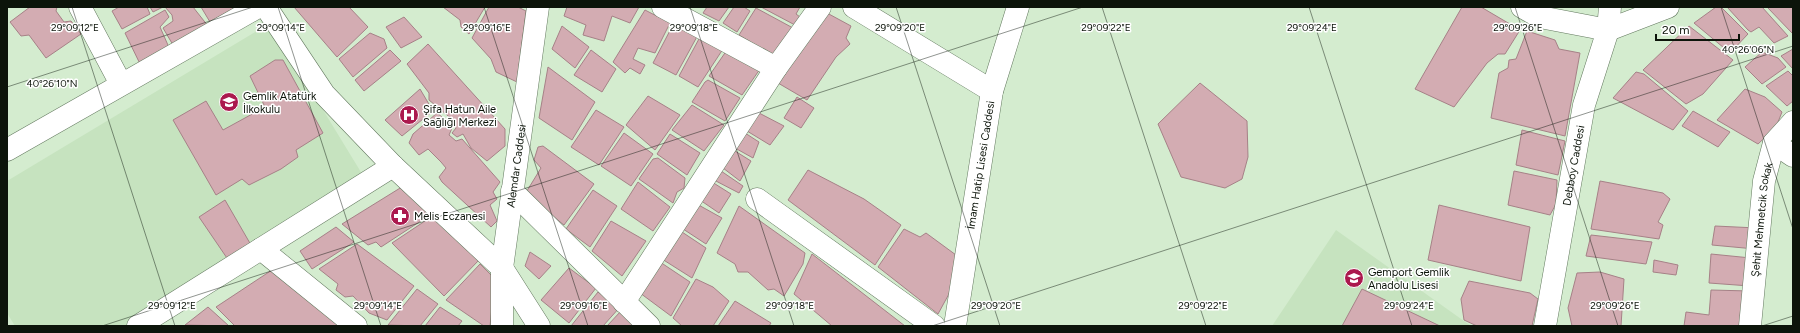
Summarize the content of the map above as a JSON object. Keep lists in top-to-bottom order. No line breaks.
{"streets":{"street":["İmam Hatip Lisesi Caddesi","Debboy Caddesi","Alemdar Caddesi","Şehit Mehmetcik Sokak"]},"places":{"school or university":["Gemlik Atatürk İlkokulu","Gemport Gemlik Anadolu Lisesi"],"hospital":["Şifa Hatun Aile Sağlığı Merkezi"],"pharmacy":["Melis Eczanesi"]},"scale_bar":"20 m","coordinates":["29°09'12\"E","29°09'14\"E","29°09'16\"E","29°09'18\"E","29°09'20\"E","29°09'22\"E","29°09'24\"E","29°09'26\"E","40°26'06\"N","40°26'10\"N"]}
